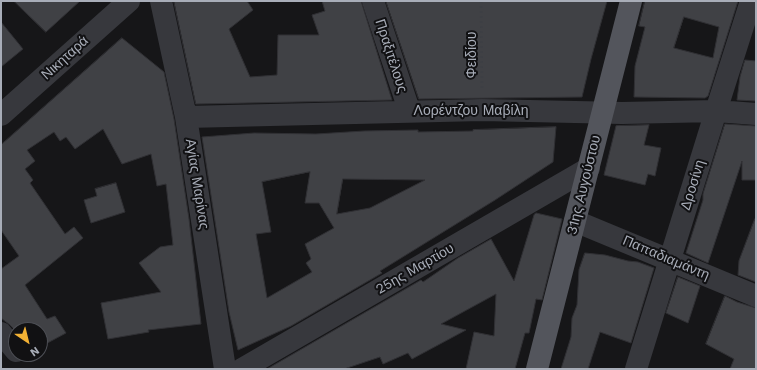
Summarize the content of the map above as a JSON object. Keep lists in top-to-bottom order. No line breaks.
{"streets":{"main road":["31ης Αυγούστου"],"street":["Πραξιτέλους","Νικηταρά","Λορέντζου Μαβίλη","Αγίας Μαρίνας","Δροσίνη","Παπαδιαμάντη","25ης Μαρτίου"],"path":["Φειδίου"]},"crossings":[["Φειδίου","Λορέντζου Μαβίλη"],["Πραξιτέλους","Λορέντζου Μαβίλη"],["Λορέντζου Μαβίλη","Αγίας Μαρίνας"],["Λορέντζου Μαβίλη","31ης Αυγούστου"],["Λορέντζου Μαβίλη","Δροσίνη"],["31ης Αυγούστου","Παπαδιαμάντη"],["31ης Αυγούστου","25ης Μαρτίου"],["Δροσίνη","Παπαδιαμάντη"]],"north":"bottom right"}
